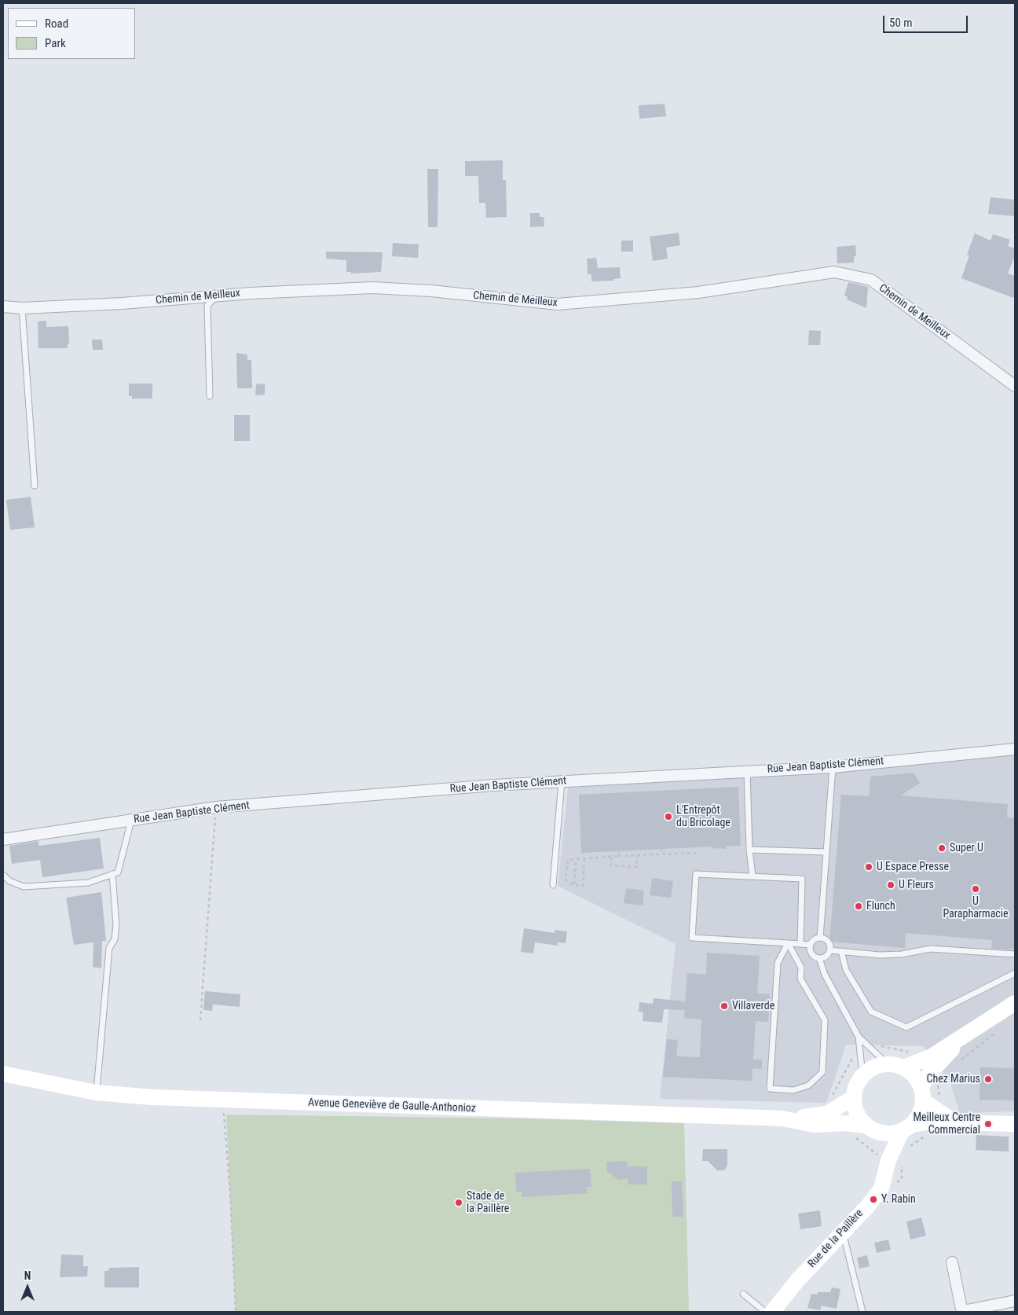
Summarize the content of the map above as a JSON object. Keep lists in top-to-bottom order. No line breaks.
{"streets":{"main road":["Avenue Geneviève de Gaulle-Anthonioz","Rue de la Paillère"],"street":["Chemin de Meilleux","Rue Jean Baptiste Clément"]},"crossings":[["Avenue Geneviève de Gaulle-Anthonioz","Rue de la Paillère"]],"places":["L'Entrepôt du Bricolage","Super U","U Espace Presse","U Fleurs","U Parapharmacie","Flunch","Villaverde","Chez Marius","Meilleux Centre Commercial","Y. Rabin","Stade de la Paillère"],"legend":["Road","Park"],"scale_bar":"50 m","north":"top"}
